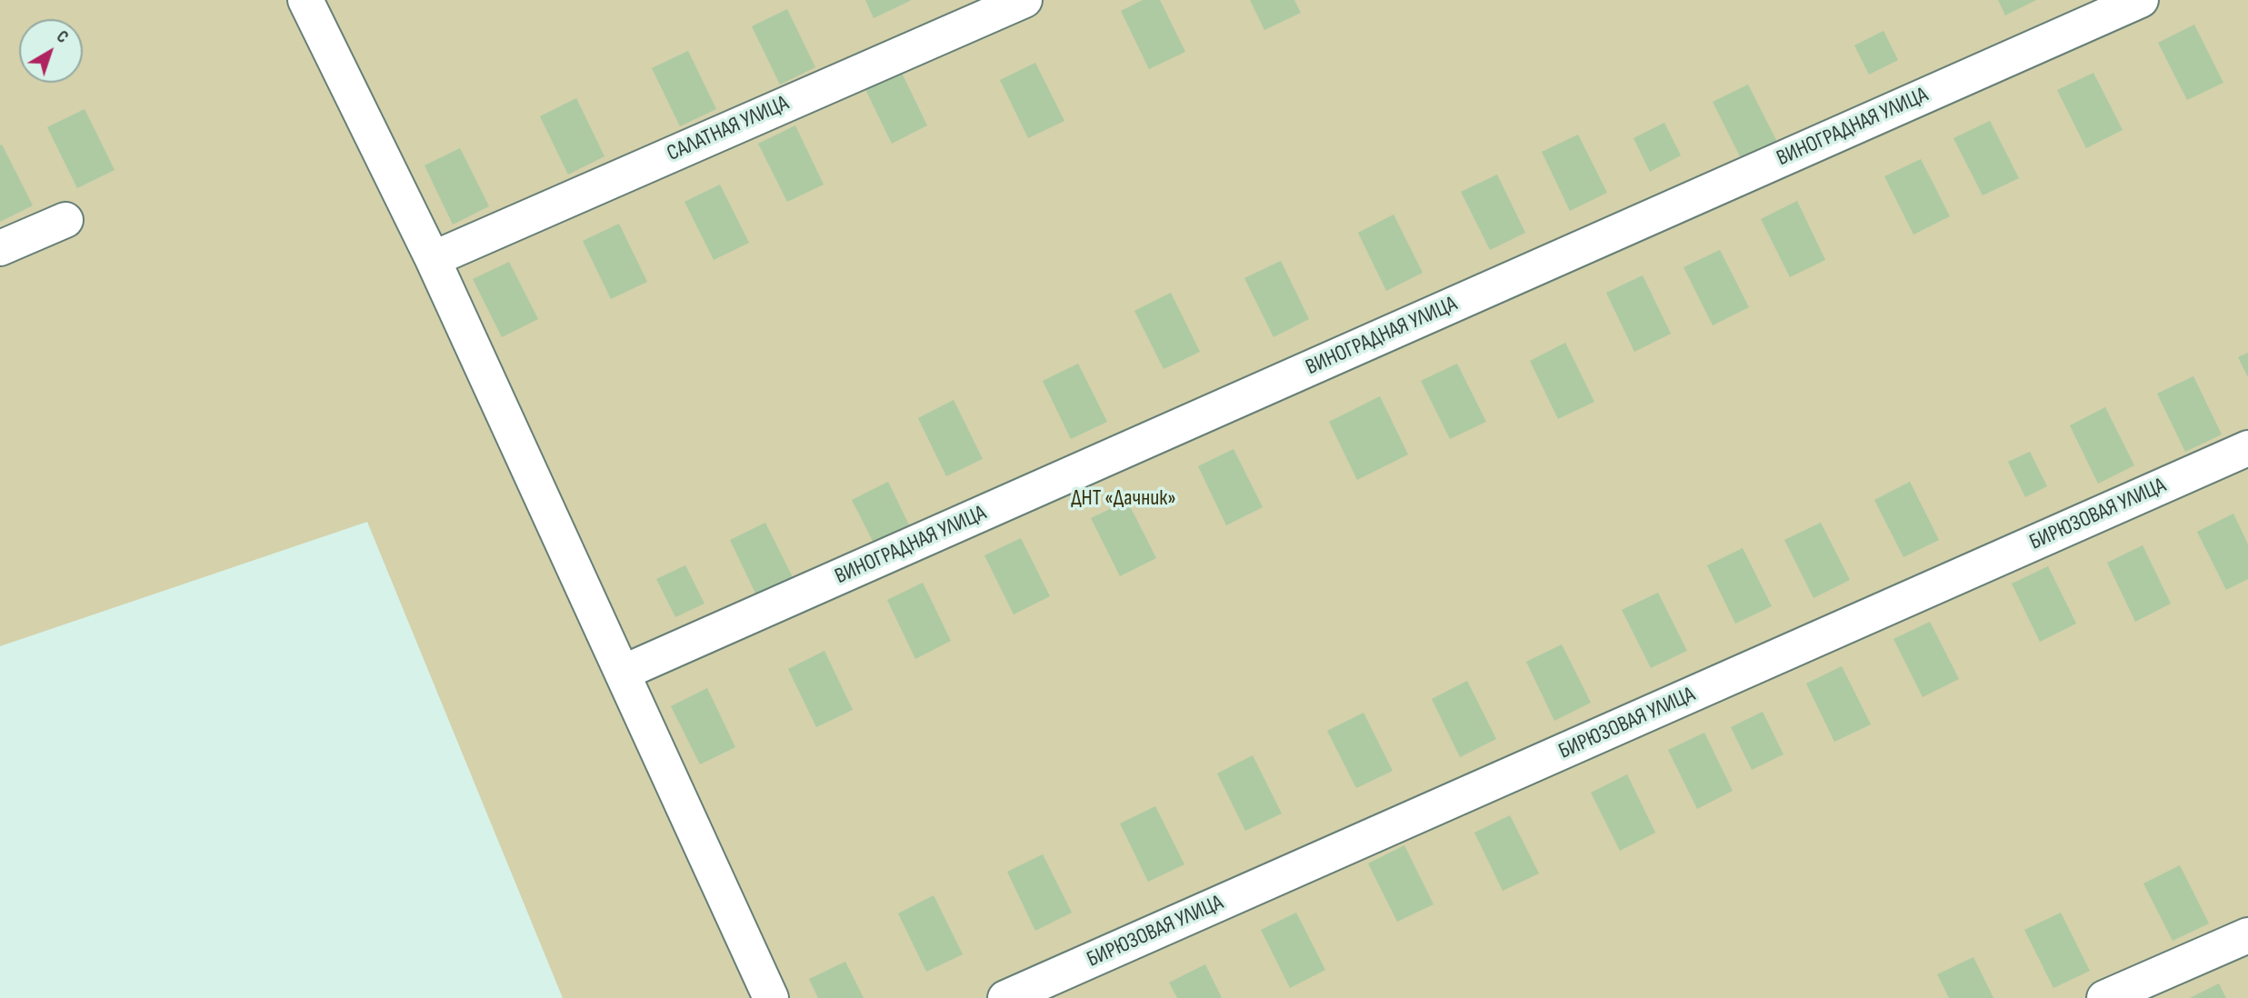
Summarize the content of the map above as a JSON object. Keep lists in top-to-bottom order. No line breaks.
{"streets":{"street":["ВИНОГРАДНАЯ УЛИЦА","САЛАТНАЯ УЛИЦА","БИРЮЗОВАЯ УЛИЦА"]},"parks":["ДНТ «Дачник»"],"north":"top right"}
